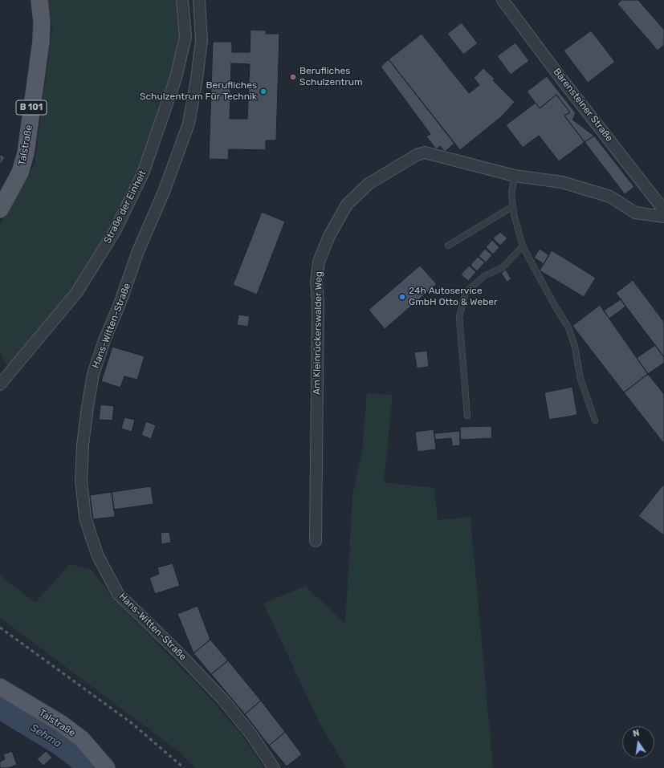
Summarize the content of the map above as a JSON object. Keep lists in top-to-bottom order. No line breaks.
{"streets":{"main road":["B 101","Talstraße"],"street":["Bärensteiner Straße","Straße der Einheit","Hans-Witten-Straße","Am Kleinrückerswalder Weg"]},"water":["Sehma"],"places":["Berufliches Schulzentrum","Berufliches Schulzentrum Für Technik","24h Autoservice GmbH Otto & Weber"],"north":"top"}
